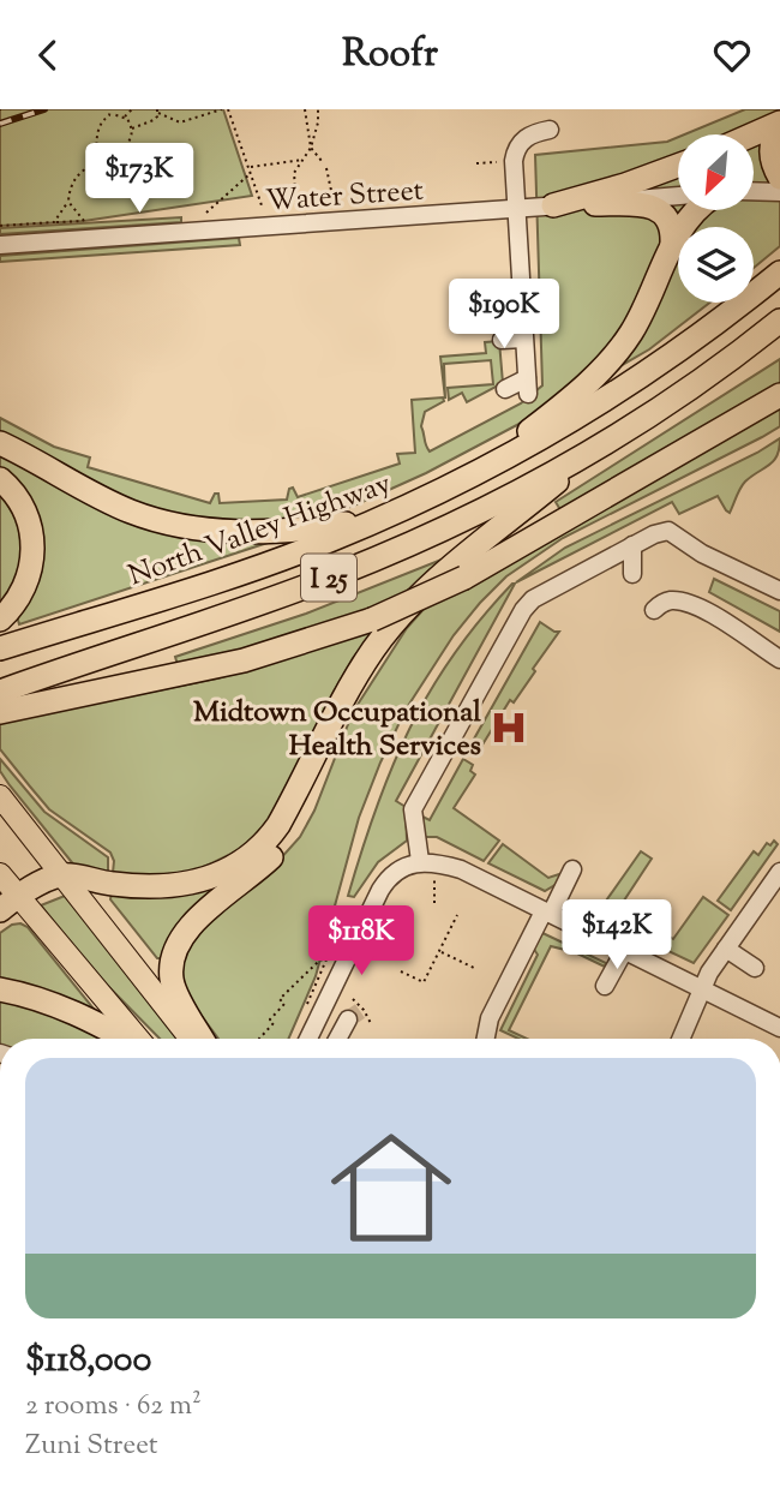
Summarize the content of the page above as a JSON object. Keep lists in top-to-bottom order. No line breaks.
{"streets":{"highway":["North Valley Highway","I 25"],"street":["Water Street"]},"places":{"hospital":["Midtown Occupational Health Services"]},"north":"bottom left","page":{"header":"Roofr","price":["$173K","$190K","$142K","$118K"],"list":[{"name":"$118,000","note":"2 rooms · 62 m² · Zuni Street"}]}}
